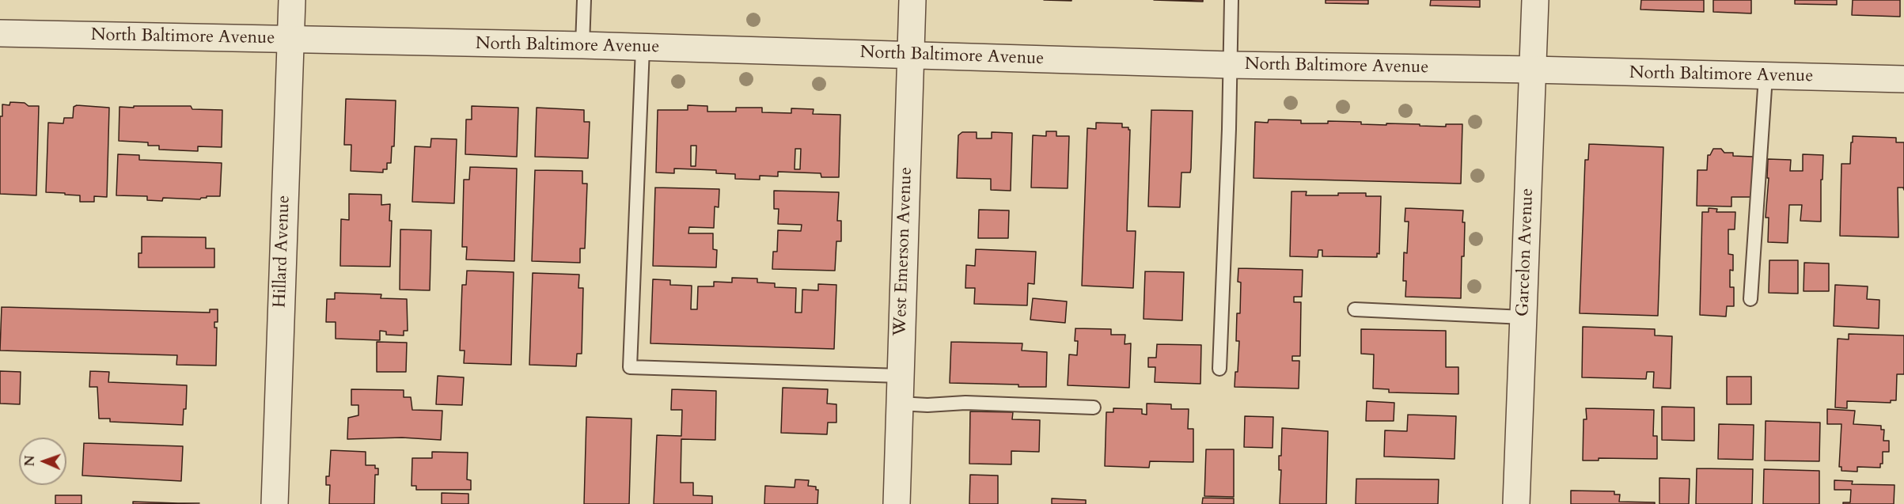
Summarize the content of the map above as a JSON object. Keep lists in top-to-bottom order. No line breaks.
{"streets":{"street":["North Baltimore Avenue","Hillard Avenue","West Emerson Avenue","Garcelon Avenue"]},"crossings":[["North Baltimore Avenue","Hillard Avenue"],["North Baltimore Avenue","West Emerson Avenue"],["North Baltimore Avenue","Garcelon Avenue"]],"north":"left"}
